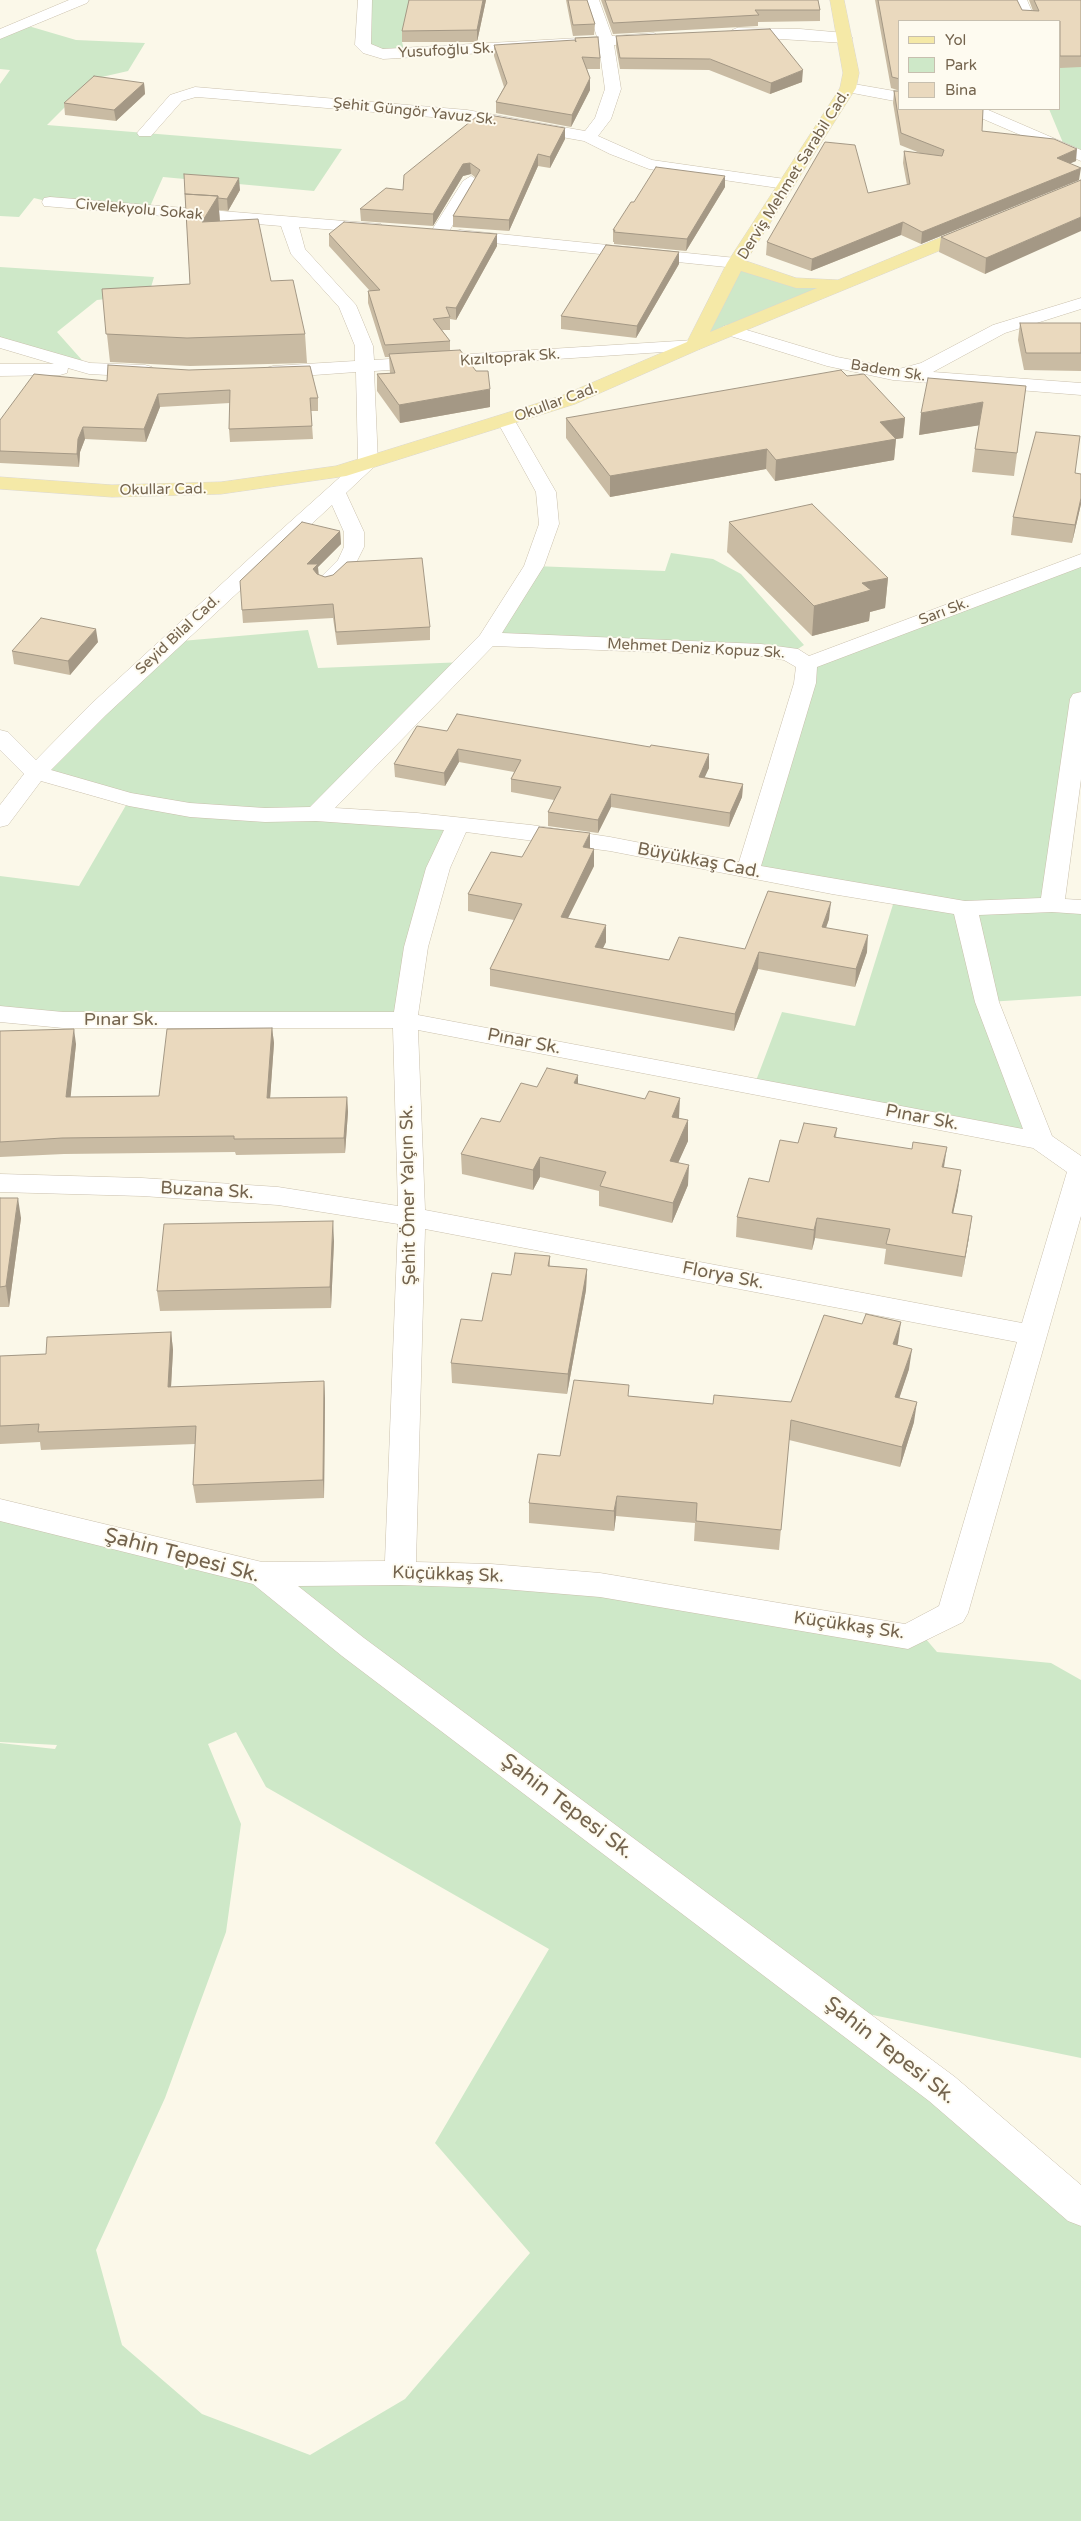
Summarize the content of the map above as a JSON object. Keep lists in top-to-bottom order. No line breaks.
{"streets":{"main road":["Derviş Mehmet Sarabil Cad.","Okullar Cad."],"street":["Yusufoğlu Sk.","Şehit Güngör Yavuz Sk.","Civelekyolu Sokak","Kızıltoprak Sk.","Badem Sk.","Sarı Sk.","Seyid Bilal Cad.","Mehmet Deniz Kopuz Sk.","Büyükkaş Cad.","Pınar Sk.","Buzana Sk.","Şehit Ömer Yalçın Sk.","Florya Sk.","Şahin Tepesi Sk.","Küçükkaş Sk."]},"crossings":[["Şehit Güngör Yavuz Sk.","Derviş Mehmet Sarabil Cad."],["Derviş Mehmet Sarabil Cad.","Okullar Cad."],["Kızıltoprak Sk.","Okullar Cad."],["Badem Sk.","Okullar Cad."],["Okullar Cad.","Seyid Bilal Cad."],["Sarı Sk.","Mehmet Deniz Kopuz Sk."],["Seyid Bilal Cad.","Büyükkaş Cad."],["Mehmet Deniz Kopuz Sk.","Büyükkaş Cad."],["Büyükkaş Cad.","Şehit Ömer Yalçın Sk."],["Pınar Sk.","Şehit Ömer Yalçın Sk."],["Pınar Sk.","Küçükkaş Sk."],["Buzana Sk.","Şehit Ömer Yalçın Sk."],["Buzana Sk.","Florya Sk."],["Şehit Ömer Yalçın Sk.","Florya Sk."],["Şehit Ömer Yalçın Sk.","Küçükkaş Sk."],["Florya Sk.","Küçükkaş Sk."],["Şahin Tepesi Sk.","Küçükkaş Sk."]],"legend":["Yol","Park","Bina"]}
